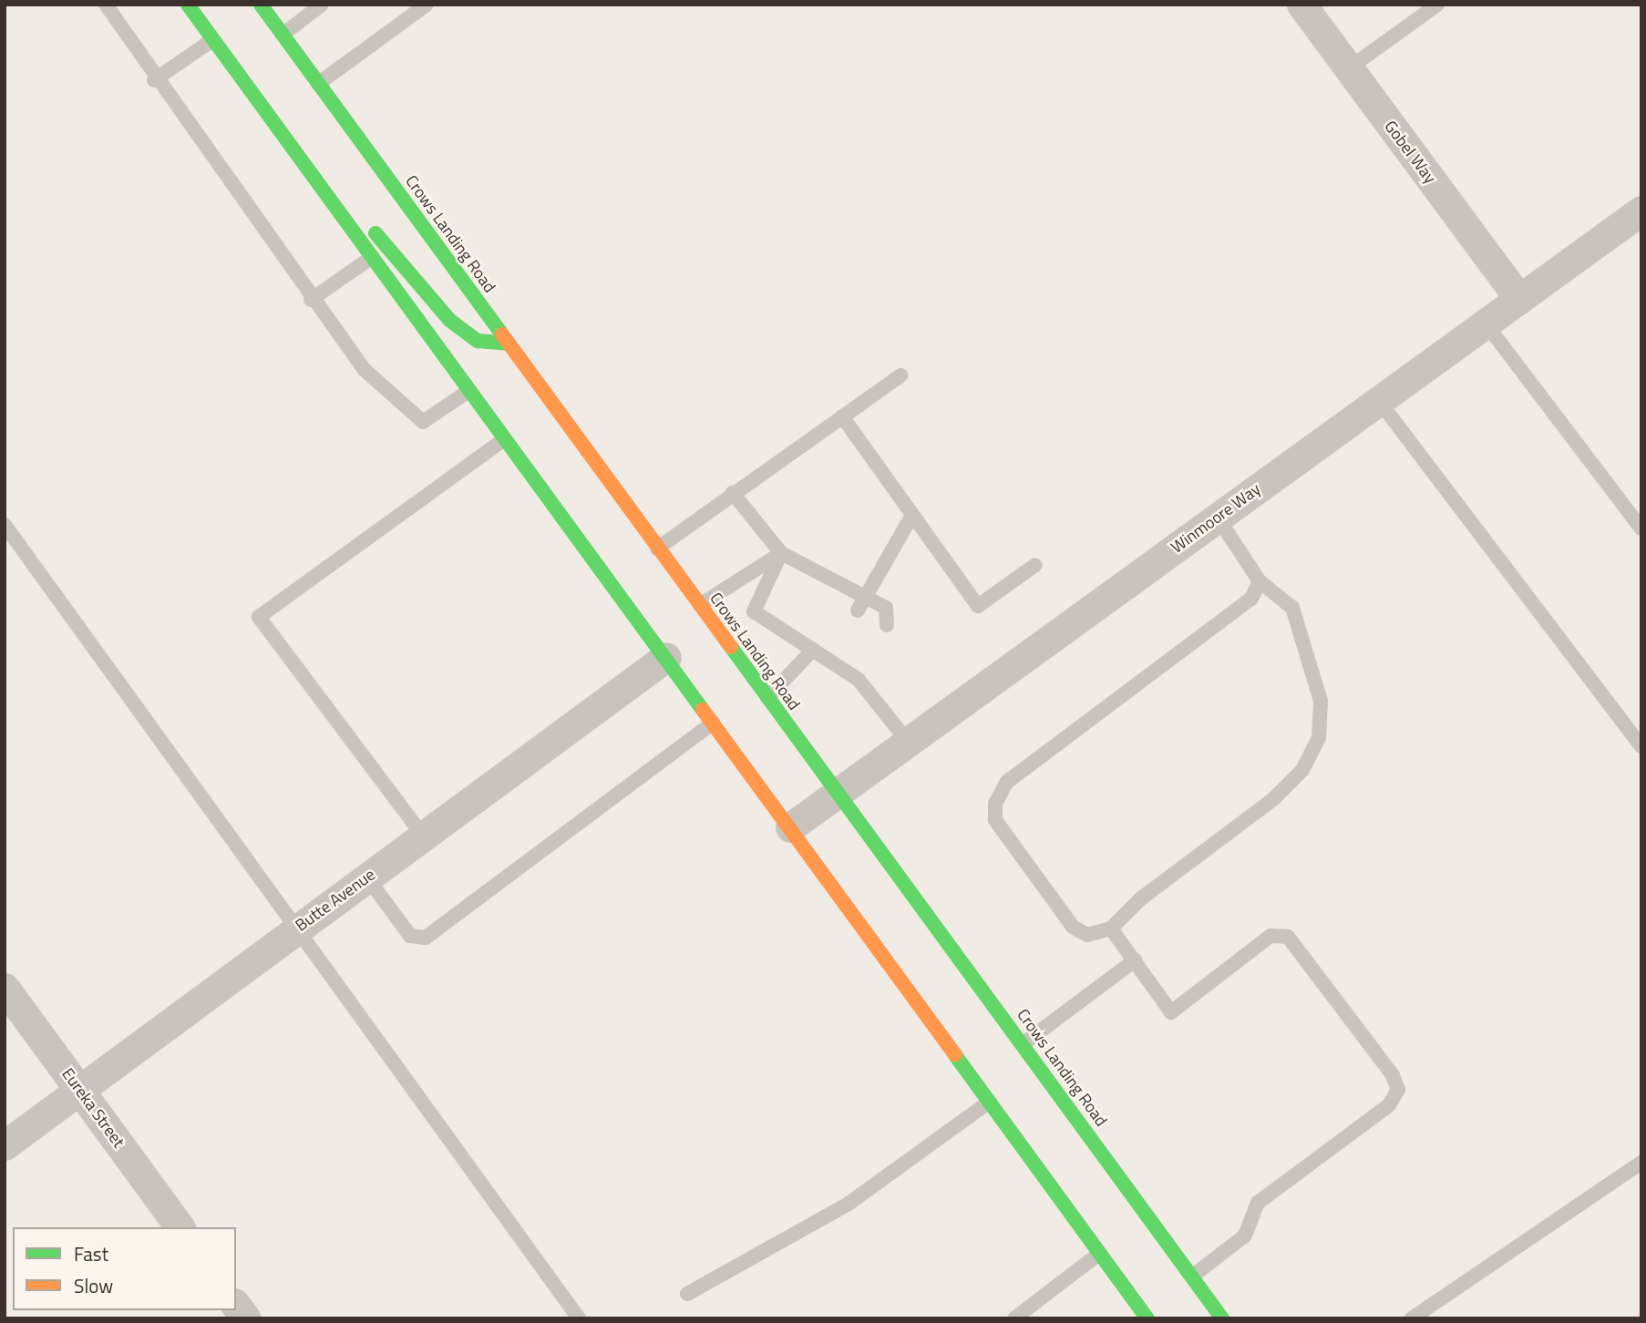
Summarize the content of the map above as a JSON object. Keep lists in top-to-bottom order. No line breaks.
{"streets":{"main road":["Crows Landing Road"],"street":["Gobel Way","Winmoore Way","Butte Avenue","Eureka Street"]},"crossings":[["Gobel Way","Winmoore Way"],["Crows Landing Road","Winmoore Way"],["Butte Avenue","Eureka Street"]],"legend":["Fast","Slow"]}
